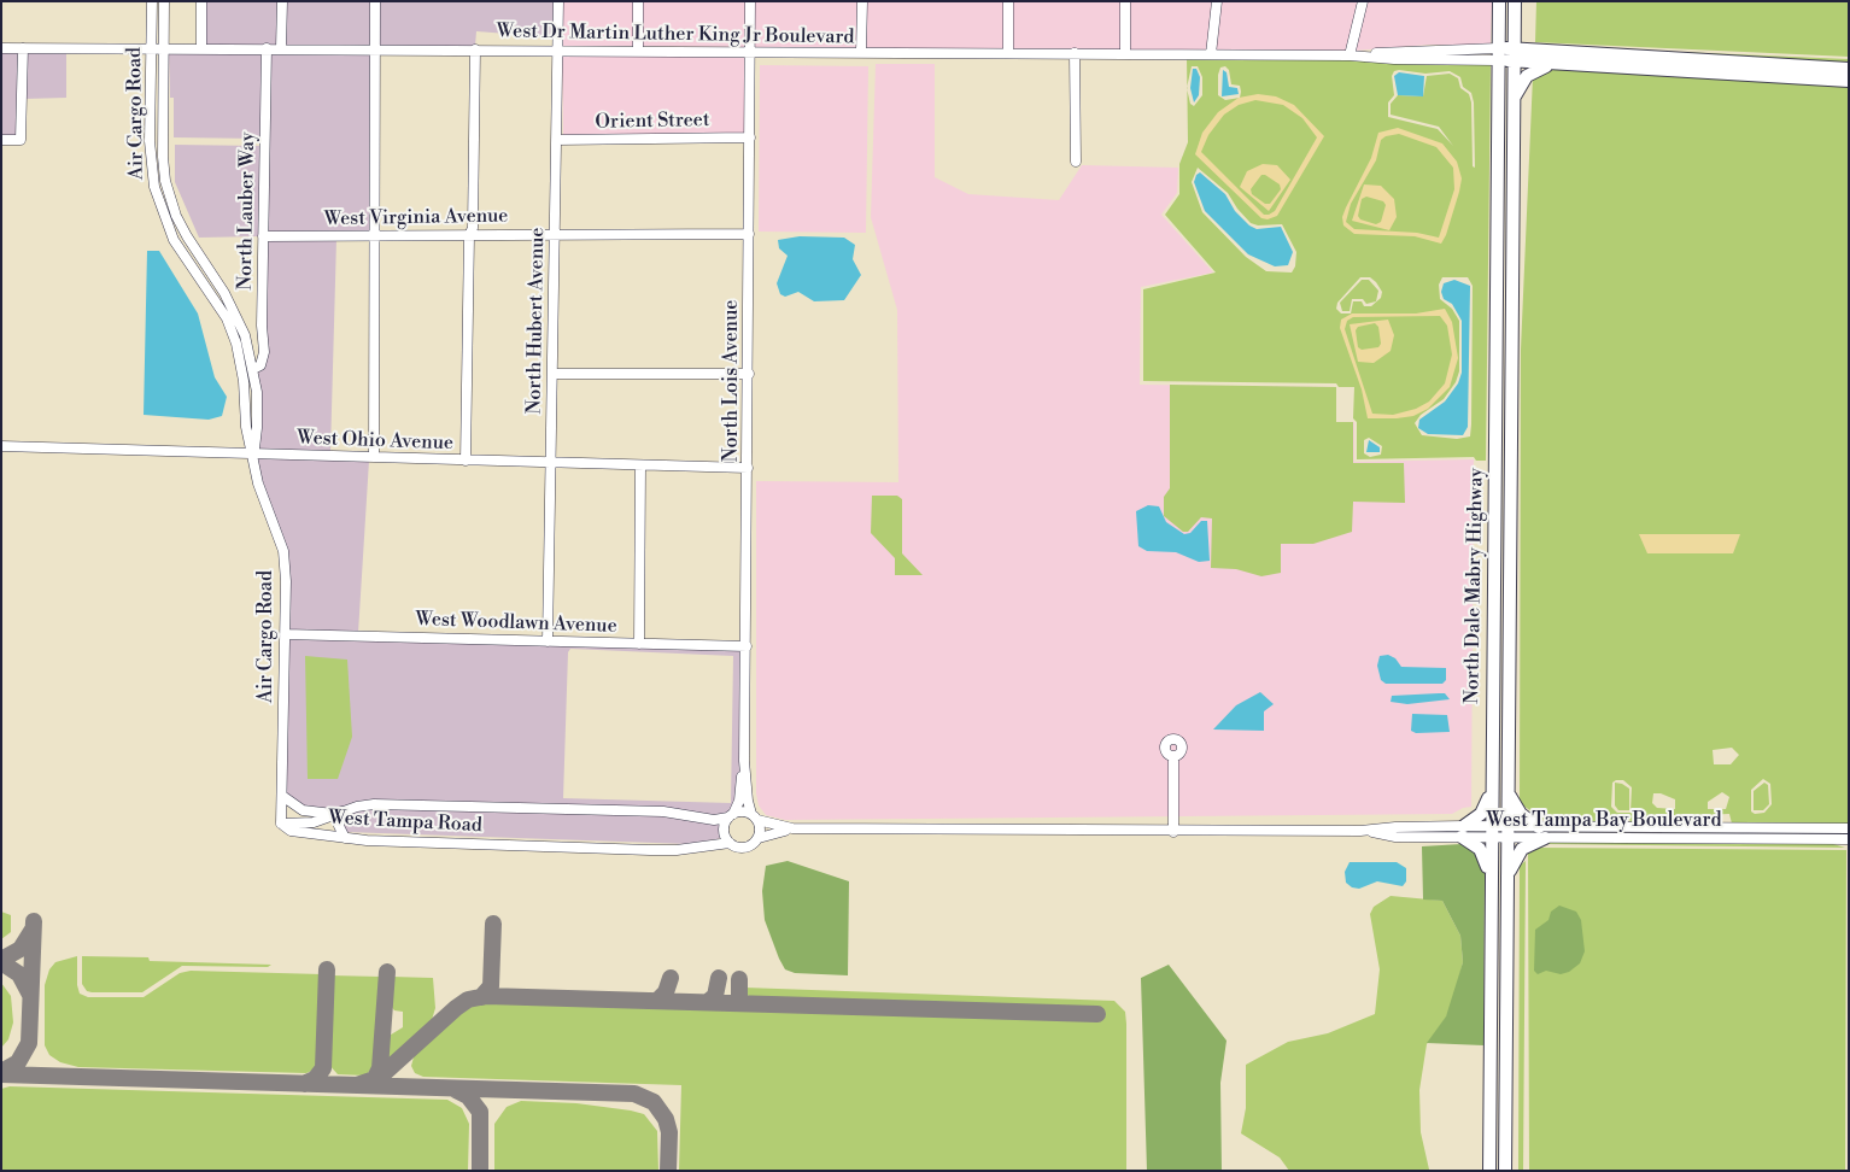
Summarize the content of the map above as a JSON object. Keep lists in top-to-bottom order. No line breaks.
{"streets":{"main road":["North Dale Mabry Highway"],"street":["West Dr Martin Luther King Jr Boulevard","Air Cargo Road","Orient Street","North Lauber Way","West Virginia Avenue","North Hubert Avenue","North Lois Avenue","West Ohio Avenue","West Woodlawn Avenue","West Tampa Bay Boulevard","West Tampa Road"]},"crossings":[["West Dr Martin Luther King Jr Boulevard","Air Cargo Road"],["West Dr Martin Luther King Jr Boulevard","North Lauber Way"],["West Dr Martin Luther King Jr Boulevard","North Hubert Avenue"],["West Dr Martin Luther King Jr Boulevard","North Lois Avenue"],["West Dr Martin Luther King Jr Boulevard","North Dale Mabry Highway"],["Air Cargo Road","North Lauber Way"],["Air Cargo Road","West Ohio Avenue"],["Air Cargo Road","West Woodlawn Avenue"],["Air Cargo Road","West Tampa Road"],["Orient Street","North Hubert Avenue"],["Orient Street","North Lois Avenue"],["North Lauber Way","West Virginia Avenue"],["West Virginia Avenue","North Hubert Avenue"],["West Virginia Avenue","North Lois Avenue"],["North Hubert Avenue","West Ohio Avenue"],["North Hubert Avenue","West Woodlawn Avenue"],["North Lois Avenue","West Ohio Avenue"],["North Lois Avenue","West Woodlawn Avenue"],["North Lois Avenue","West Tampa Bay Boulevard"],["North Lois Avenue","West Tampa Road"],["North Dale Mabry Highway","West Tampa Bay Boulevard"],["West Tampa Bay Boulevard","West Tampa Road"]]}
